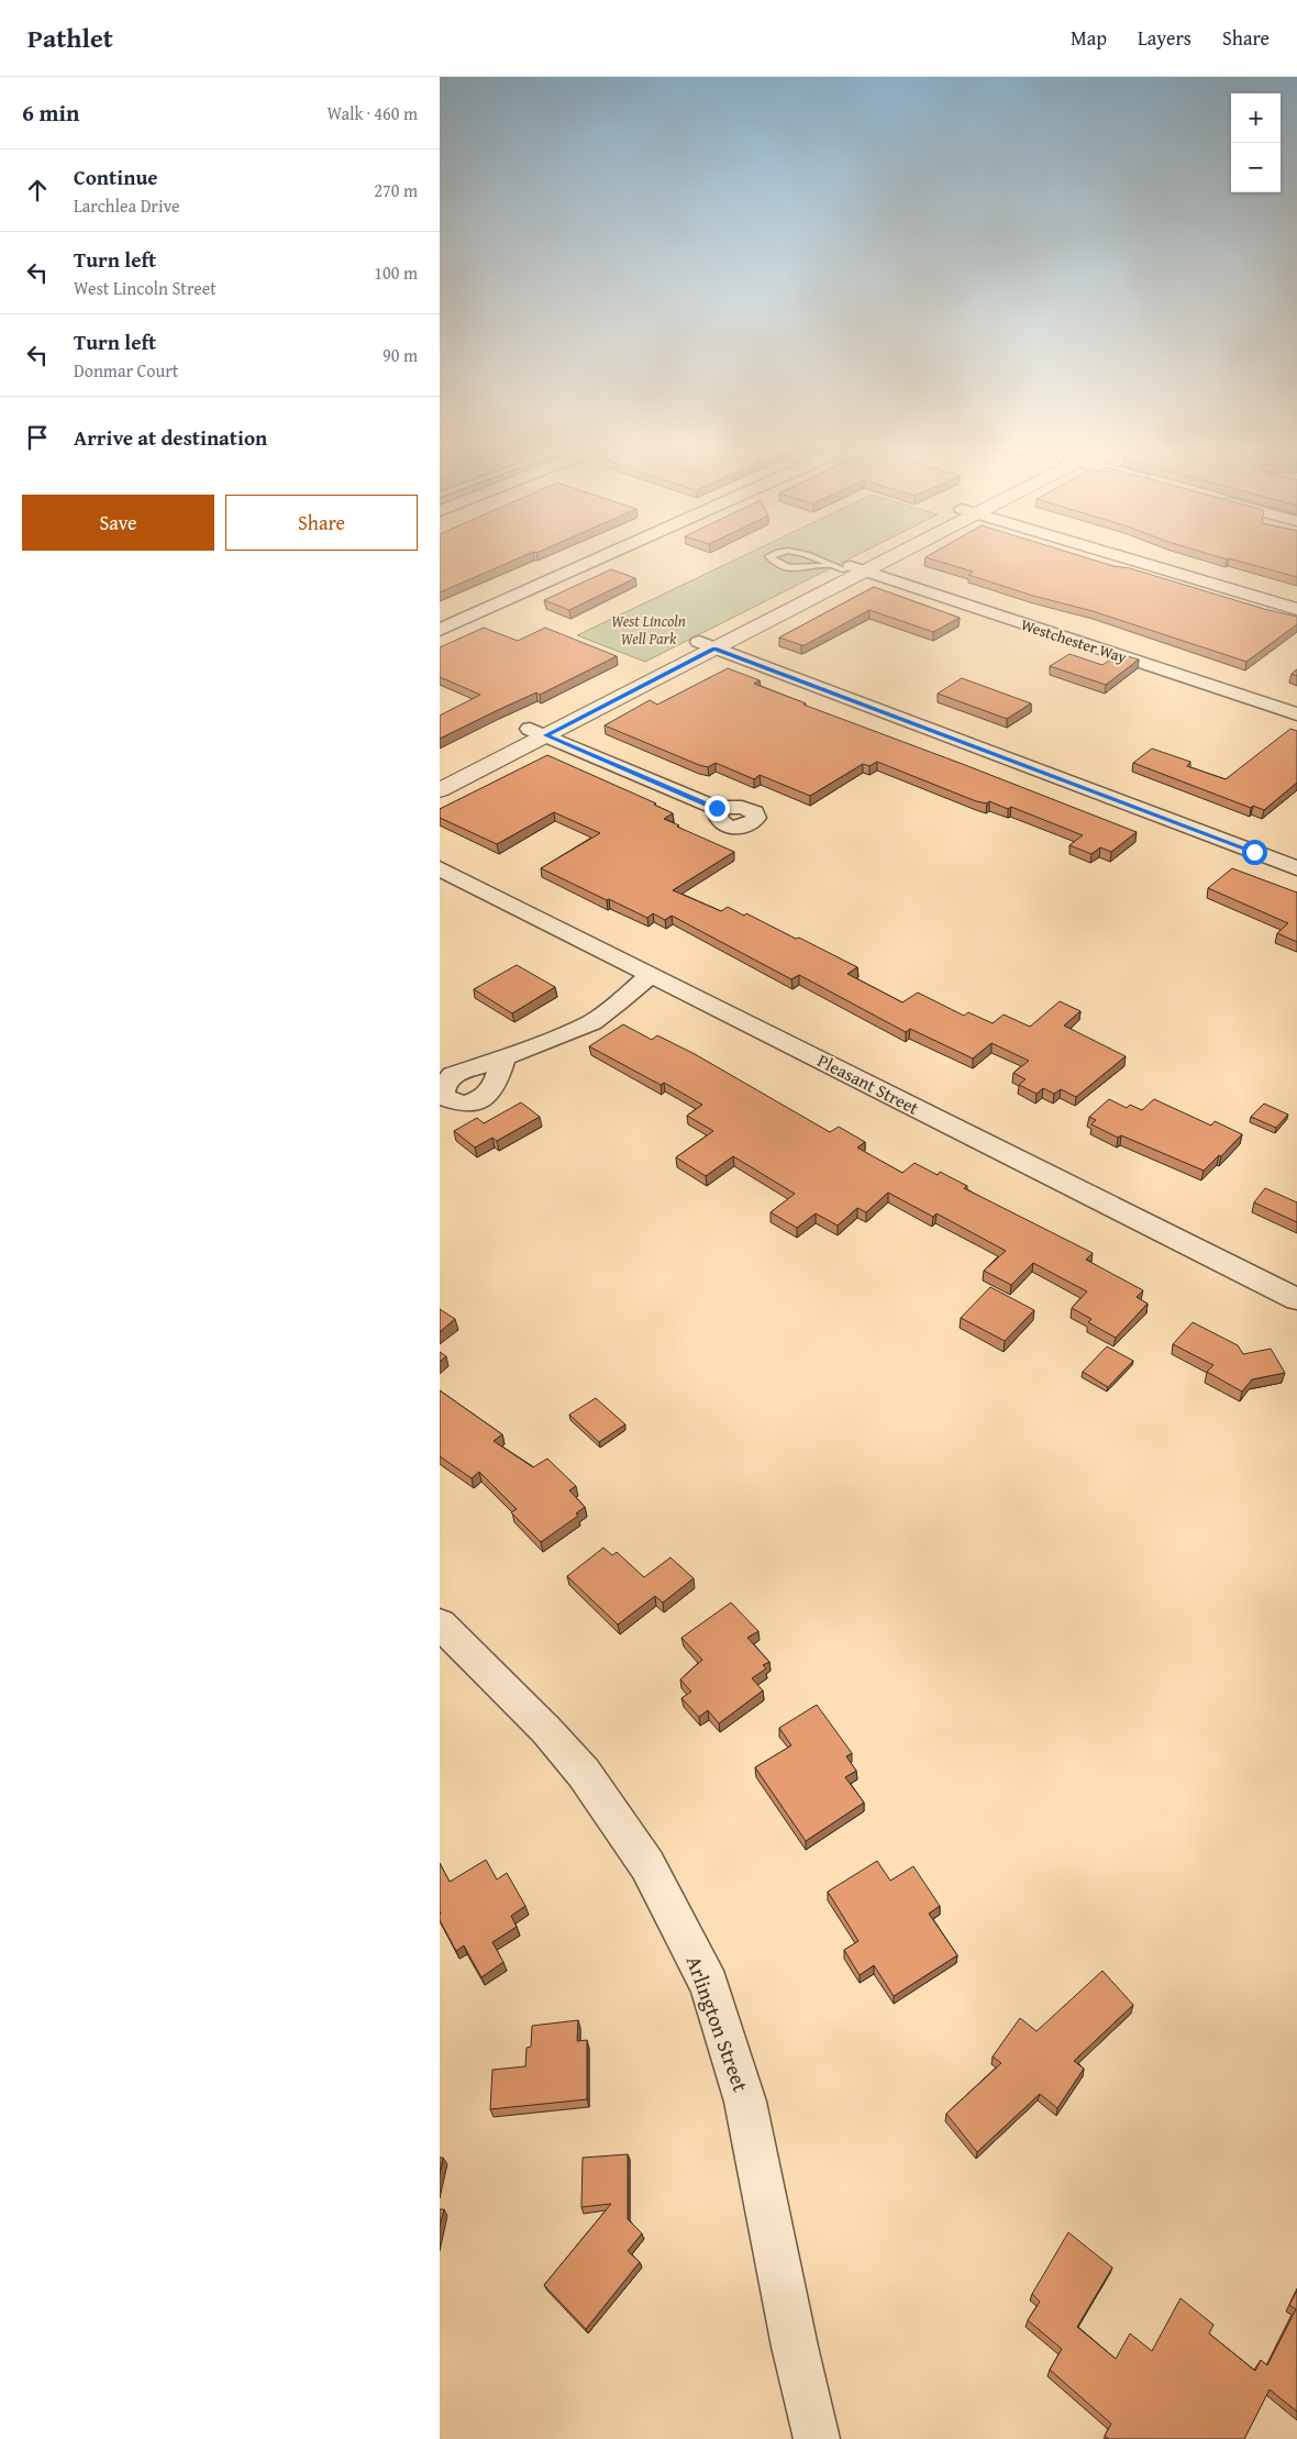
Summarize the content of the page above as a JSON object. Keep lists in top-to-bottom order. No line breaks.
{"streets":{"street":["Westchester Way","Pleasant Street","Arlington Street"]},"parks":["West Lincoln Well Park"],"page":{"header":"Pathlet","nav":["Map","Layers","Share"],"heading":["6 min","Walk · 460 m"],"map_buttons":["+","−"],"list":[["Continue","Larchlea Drive","270 m"],["Turn left","West Lincoln Street","100 m"],["Turn left","Donmar Court","90 m"],"Arrive at destination"],"buttons":["Save","Share"]}}
